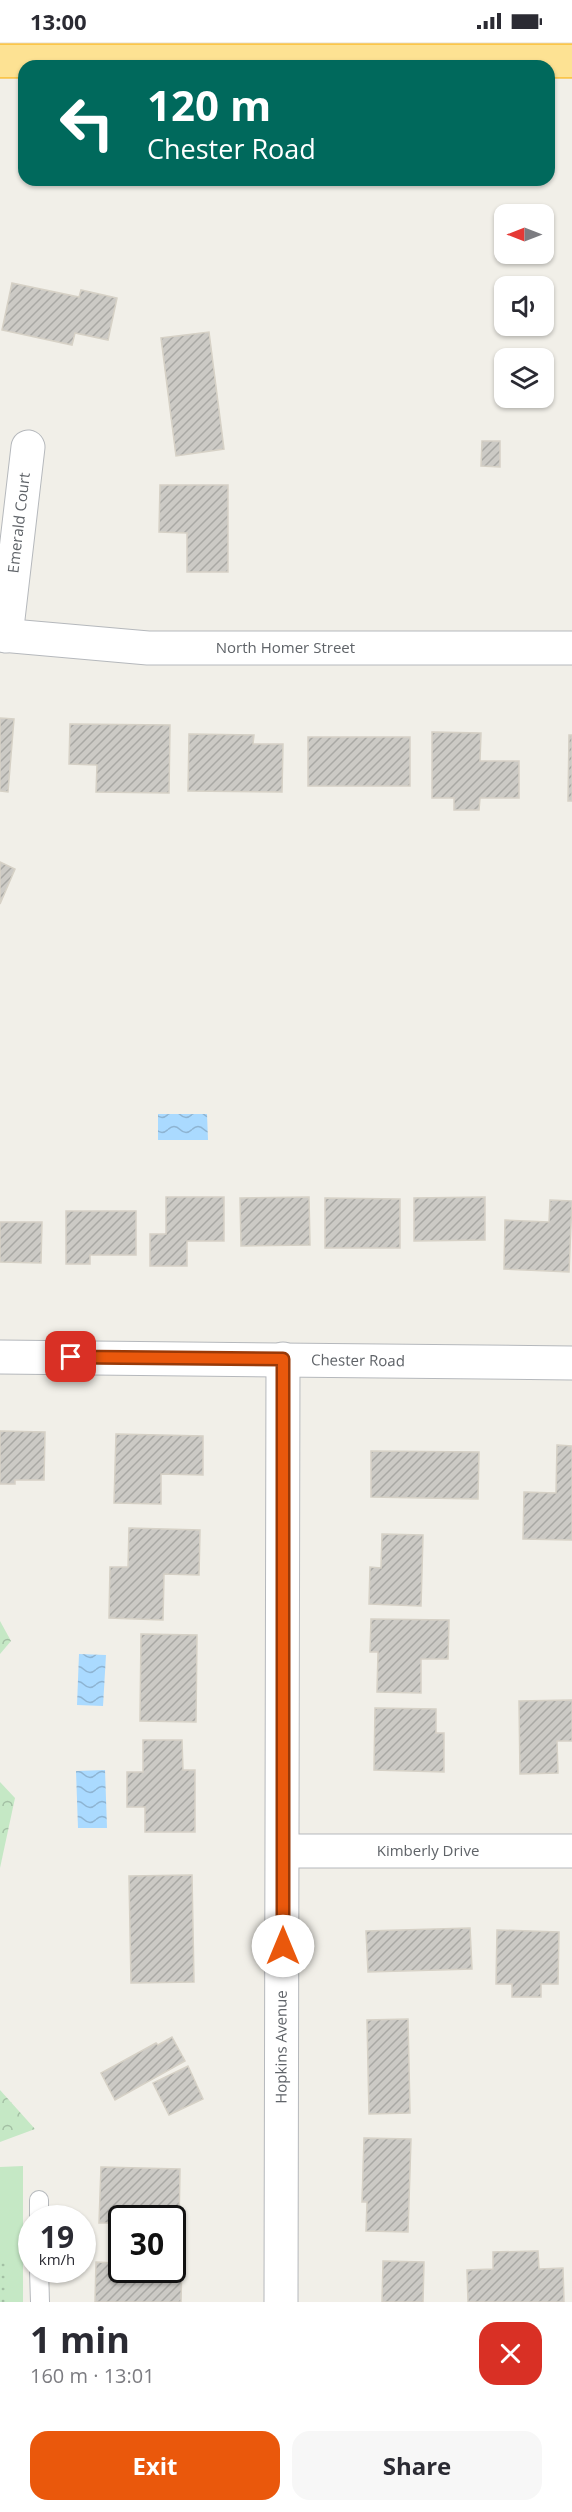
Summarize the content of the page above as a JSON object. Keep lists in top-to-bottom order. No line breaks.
{"streets":{"street":["Emerald Court","North Homer Street","Chester Road","Kimberly Drive","Hopkins Avenue"]},"crossings":[["Emerald Court","North Homer Street"],["Chester Road","Hopkins Avenue"],["Kimberly Drive","Hopkins Avenue"]],"north":"left","page":{"status":"13:00","turn":["120 m","Chester Road"],"speed":"19 km/h","limit":"30","heading":["1 min","160 m · 13:01"],"buttons":["Exit","Share"]}}
